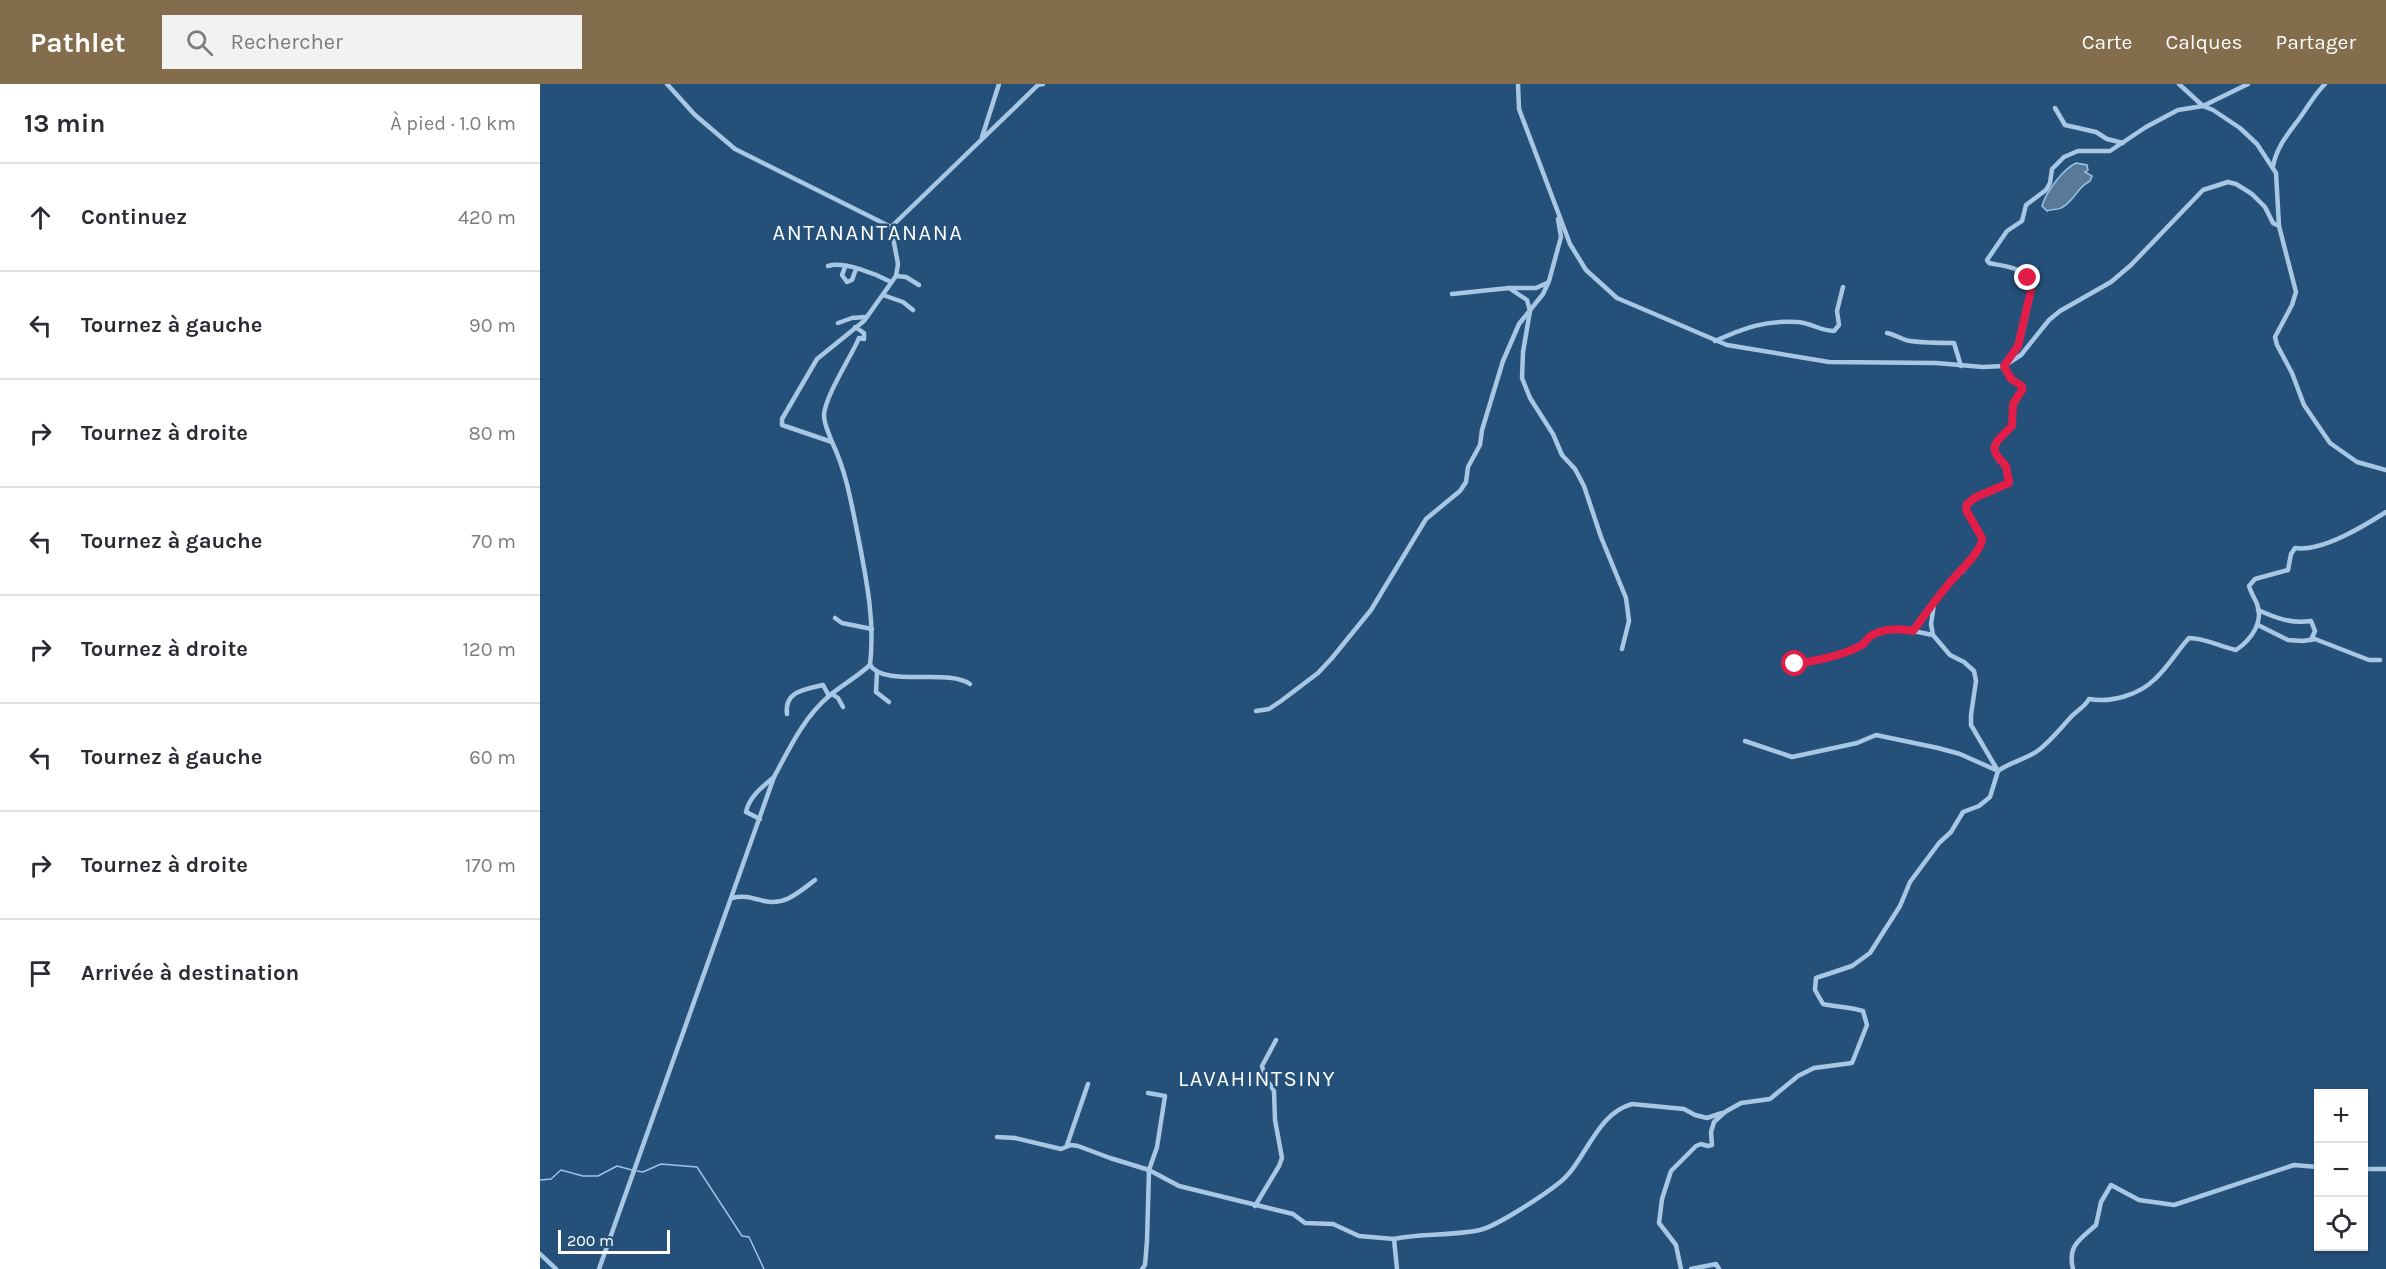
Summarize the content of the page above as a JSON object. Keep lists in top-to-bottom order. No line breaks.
{"districts":["ANTANANTANANA","LAVAHINTSINY"],"scale_bar":"200 m","page":{"header":"Pathlet","search":"Rechercher","nav":["Carte","Calques","Partager"],"heading":["13 min","À pied · 1.0 km"],"list":[["Continuez","420 m"],["Tournez à gauche","90 m"],["Tournez à droite","80 m"],["Tournez à gauche","70 m"],["Tournez à droite","120 m"],["Tournez à gauche","60 m"],["Tournez à droite","170 m"],"Arrivée à destination"],"map_buttons":["+","−"],"scale":"200 m"}}
